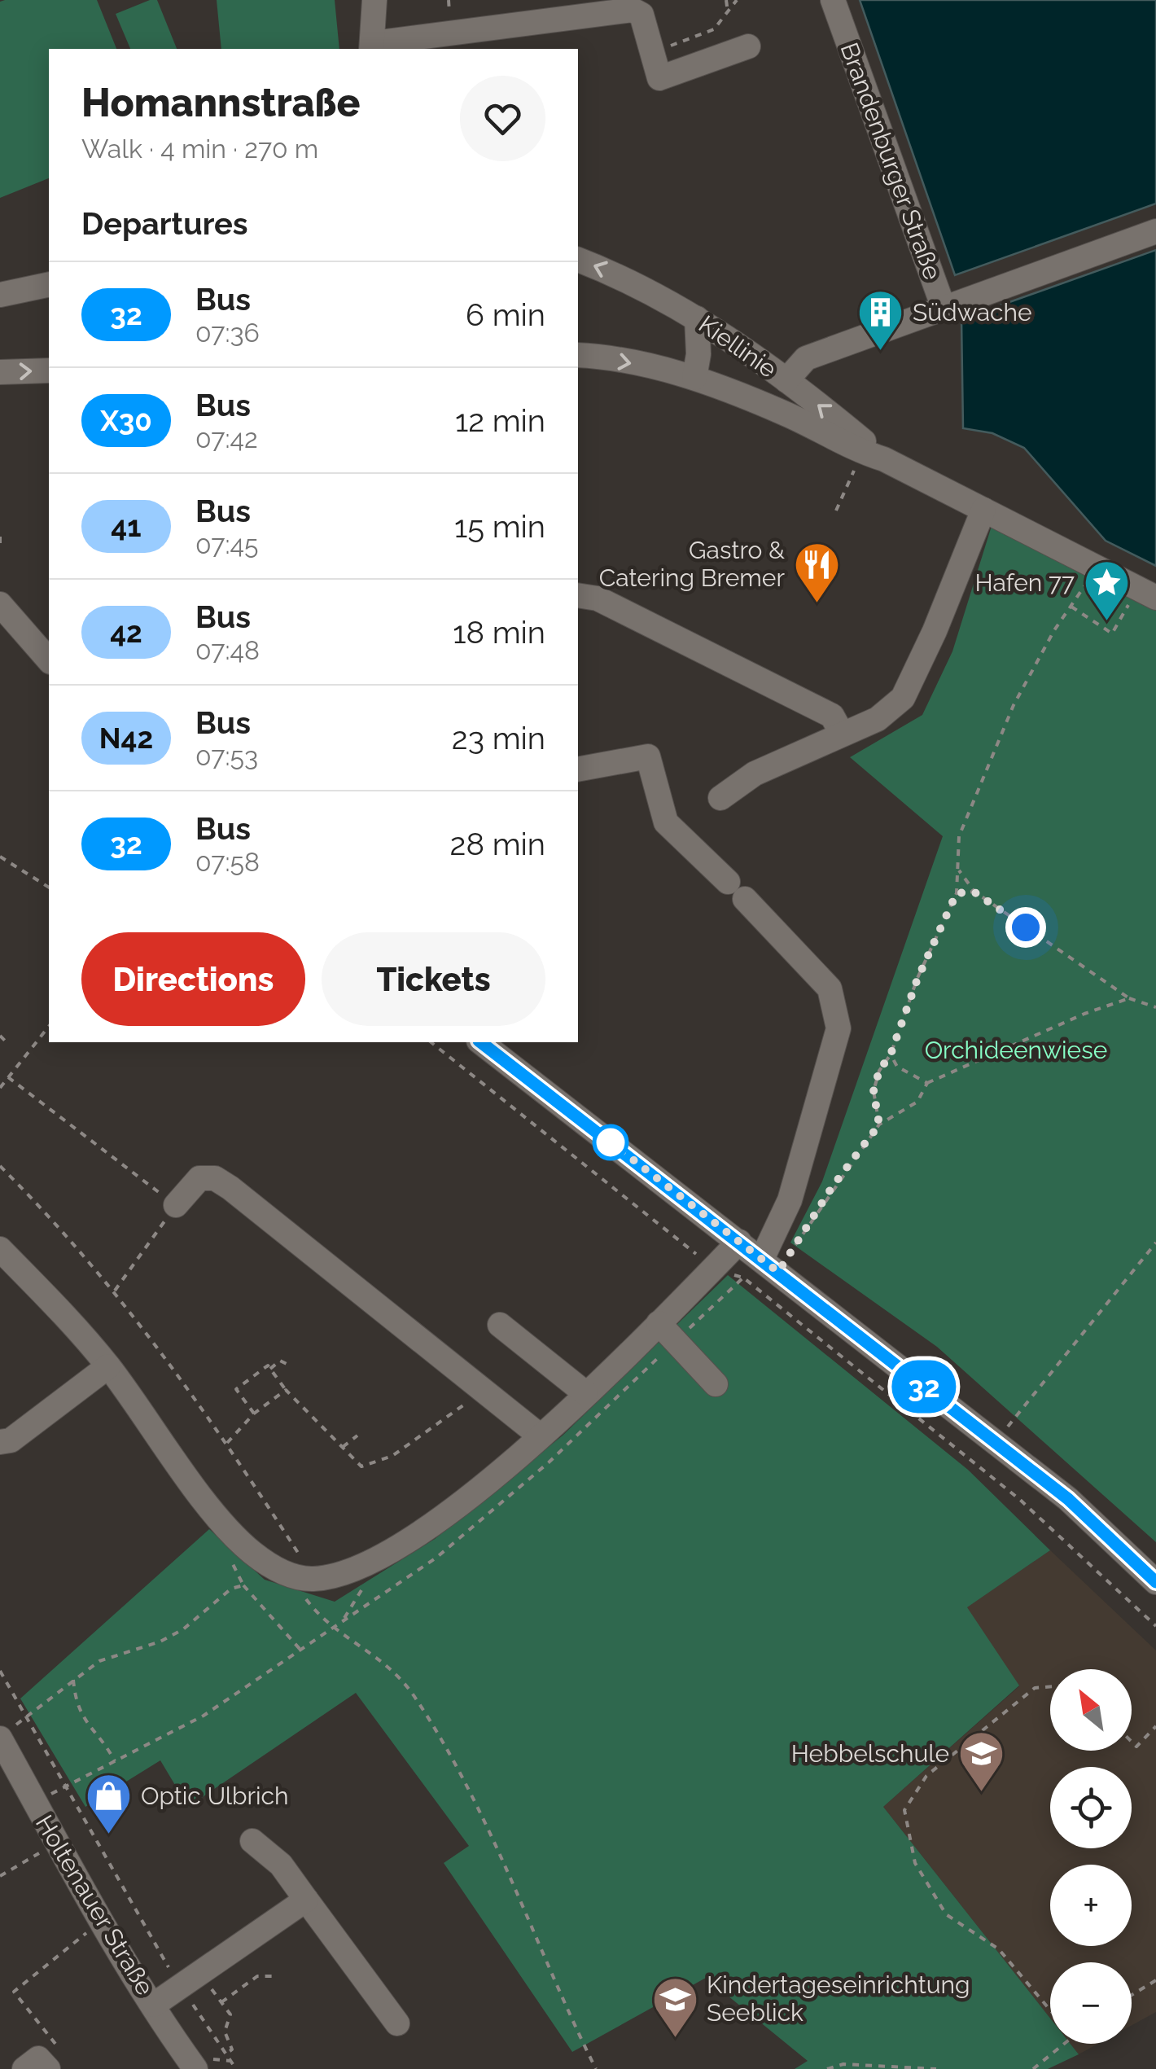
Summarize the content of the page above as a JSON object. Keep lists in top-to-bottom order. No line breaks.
{"streets":{"street":["Brandenburger Straße","Kiellinie","Holtenauer Straße"]},"crossings":[["Brandenburger Straße","Kiellinie"]],"parks":["Orchideenwiese"],"places":{"building":["Südwache"],"restaurant":["Gastro & Catering Bremer"],"place":["Hafen 77"],"school or university":["Hebbelschule","Kindertageseinrichtung Seeblick"],"shop":["Optic Ulbrich"]},"lines":["bus line 32"],"north":"top left","page":{"on_map":"32","heading":[["Homannstraße","Walk · 4 min · 270 m"],"Departures"],"list":[{"mark":"32","name":"Bus","note":"07:36","value":"6 min"},{"mark":"X30","name":"Bus","note":"07:42","value":"12 min"},{"mark":"41","name":"Bus","note":"07:45","value":"15 min"},{"mark":"42","name":"Bus","note":"07:48","value":"18 min"},{"mark":"N42","name":"Bus","note":"07:53","value":"23 min"},{"mark":"32","name":"Bus","note":"07:58","value":"28 min"}],"buttons":["Directions","Tickets"],"map_buttons":["+","−"]}}
